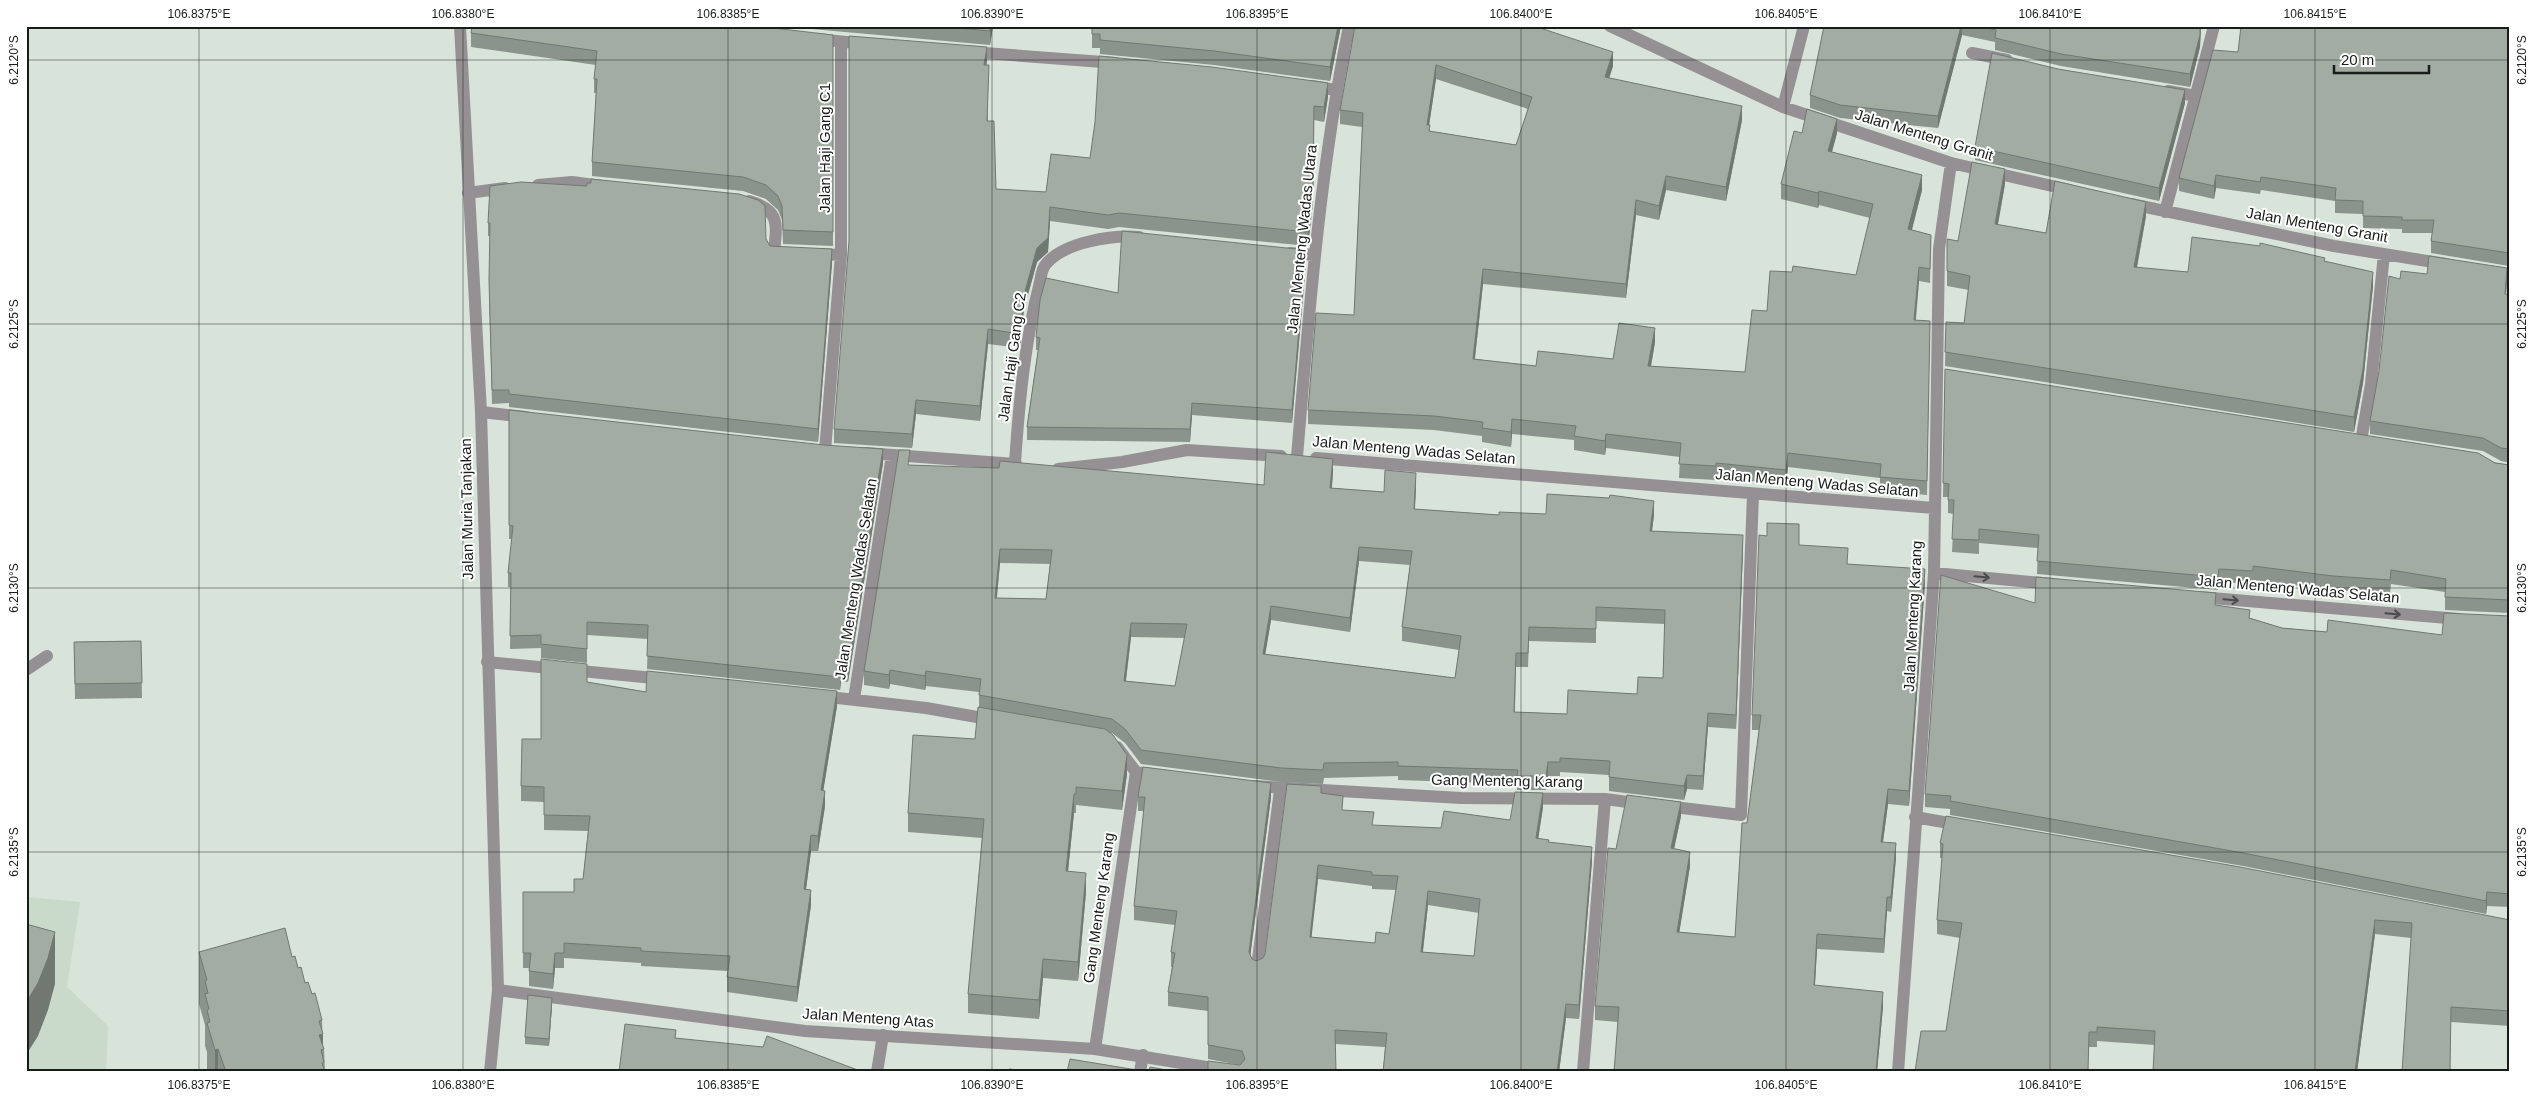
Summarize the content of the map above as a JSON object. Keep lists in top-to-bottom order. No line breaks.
{"streets":{"street":["Jalan Menteng Granit","Jalan Haji Gang C1","Jalan Menteng Wadas Utara","Jalan Haji Gang C2","Jalan Menteng Wadas Selatan","Jalan Muria Tanjakan","Jalan Menteng Karang","Gang Menteng Karang","Jalan Menteng Atas"]},"crossings":[["Jalan Menteng Granit","Jalan Menteng Karang"],["Jalan Menteng Wadas Utara","Jalan Menteng Wadas Selatan"],["Jalan Menteng Wadas Selatan","Jalan Menteng Karang"],["Jalan Menteng Wadas Selatan","Gang Menteng Karang"],["Jalan Muria Tanjakan","Jalan Menteng Atas"],["Gang Menteng Karang","Jalan Menteng Atas"]],"scale_bar":"20 m","coordinates":["106.8375°E","106.8380°E","106.8385°E","106.8390°E","106.8395°E","106.8400°E","106.8405°E","106.8410°E","106.8415°E","6.2120°S","6.2125°S","6.2130°S","6.2135°S"]}
